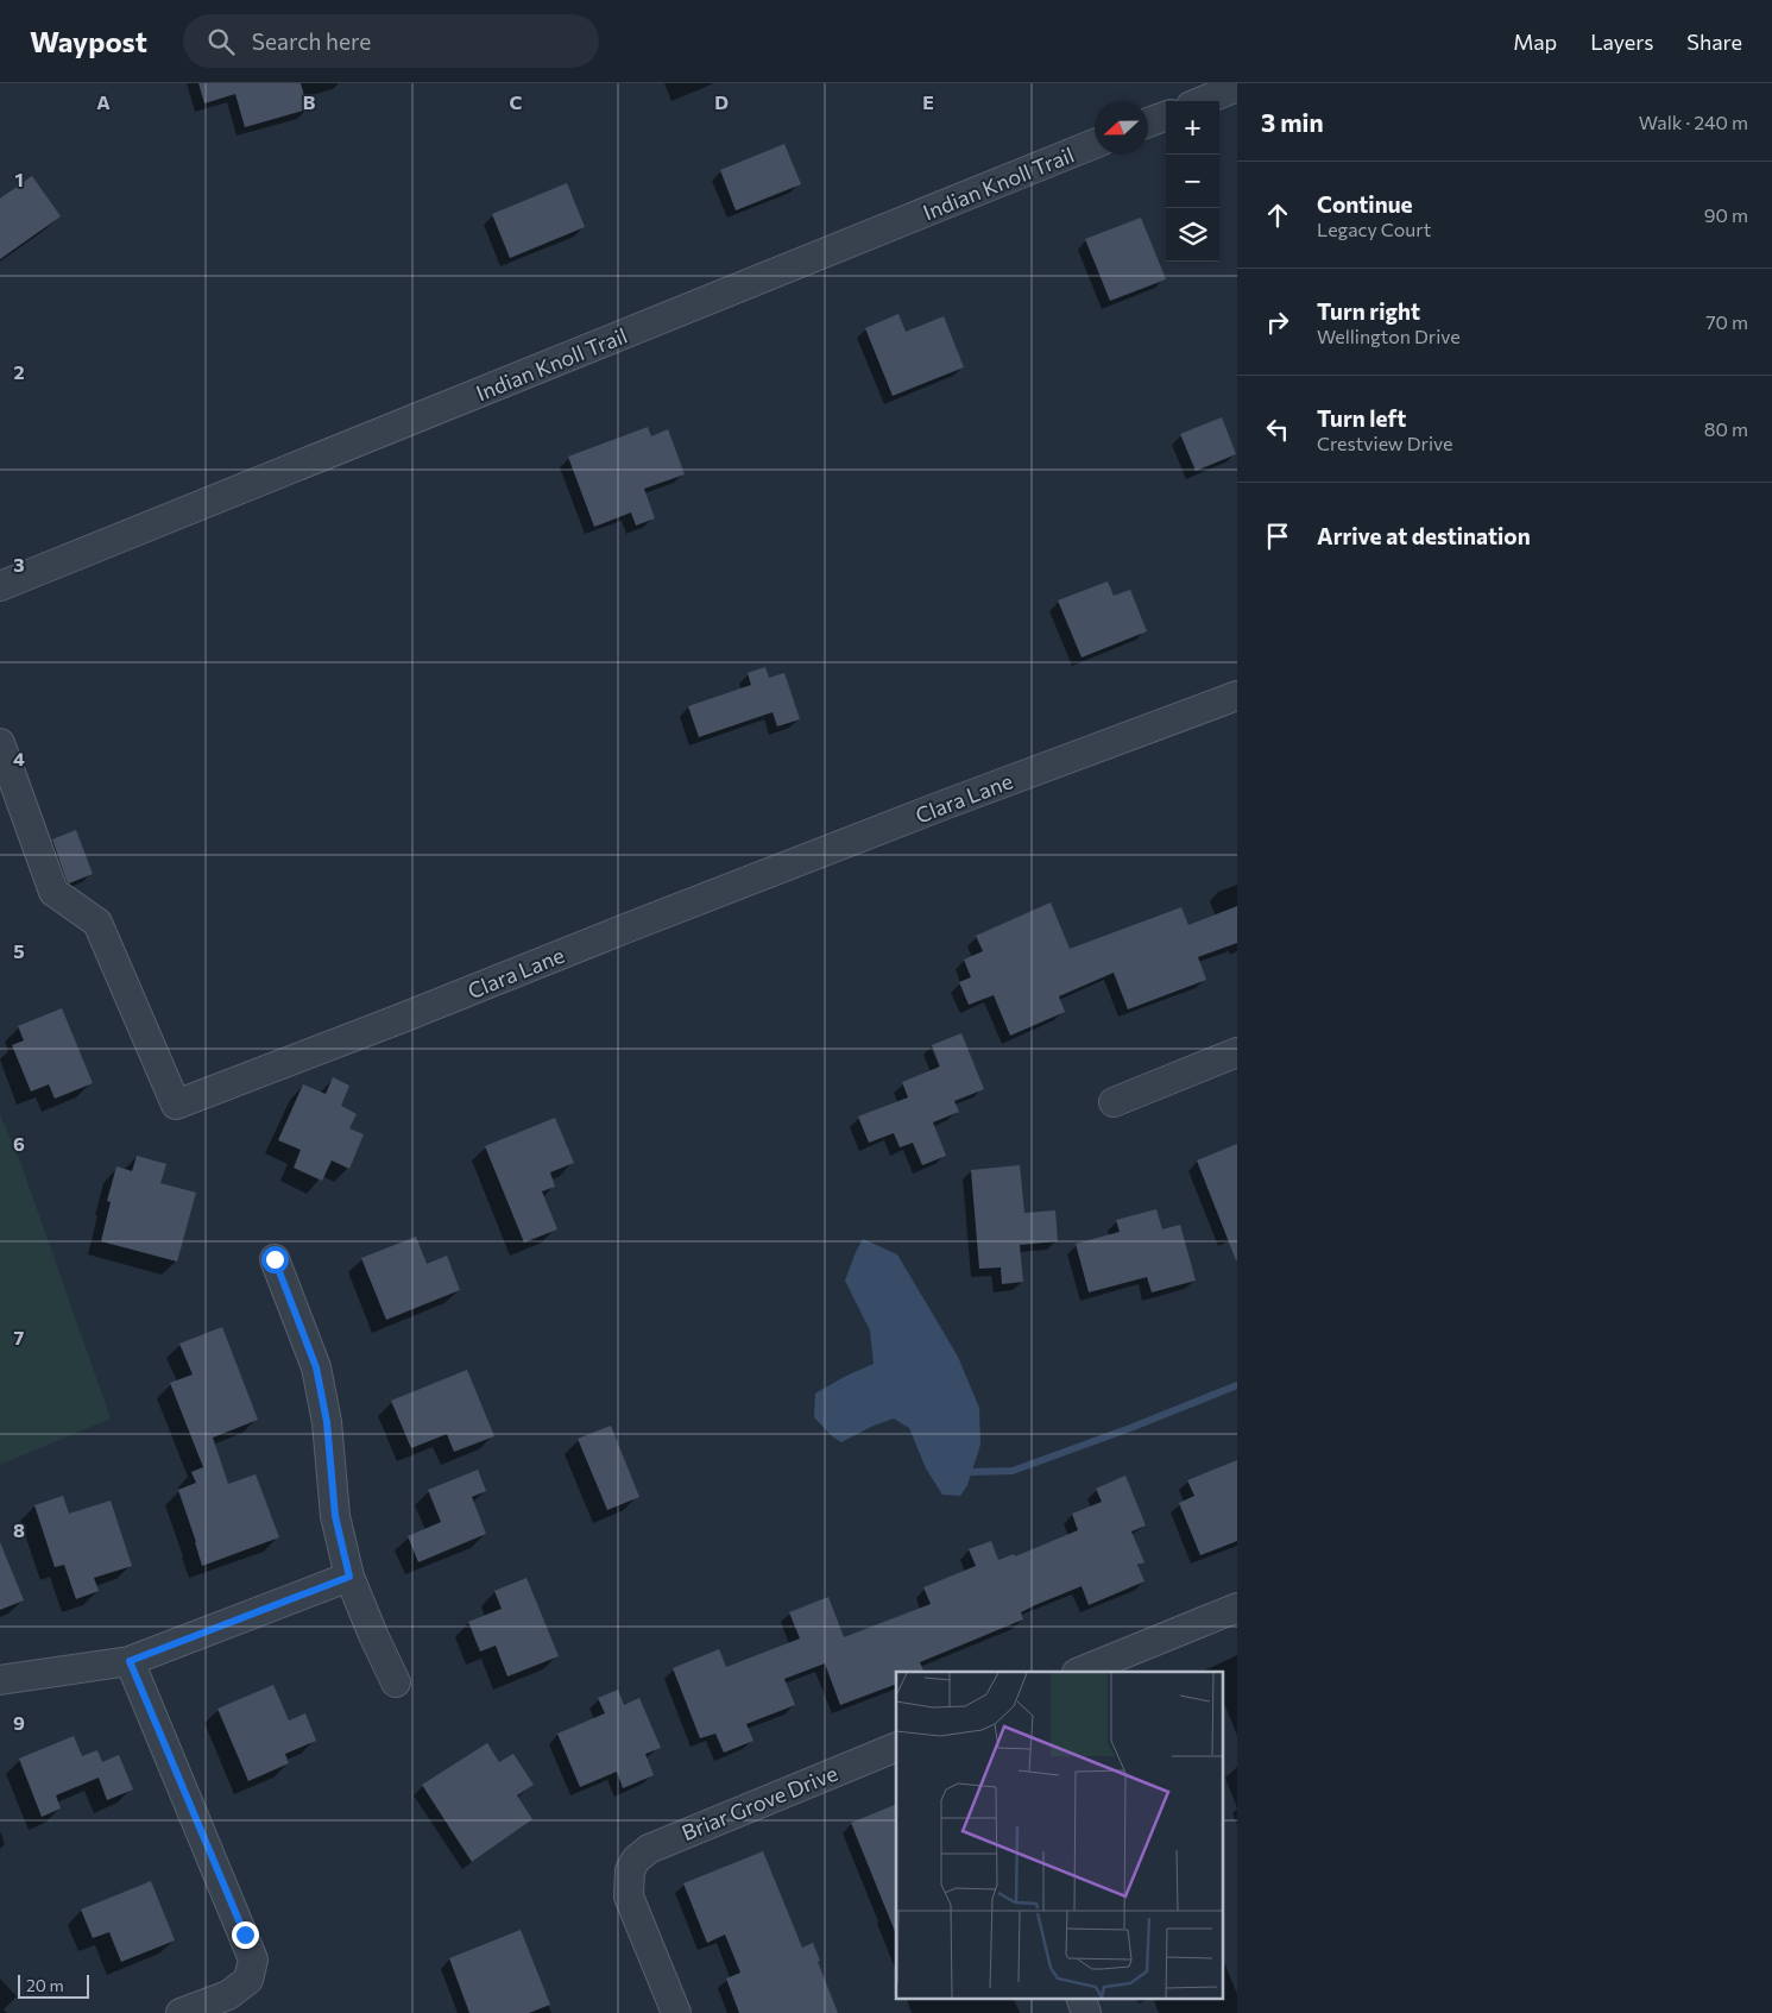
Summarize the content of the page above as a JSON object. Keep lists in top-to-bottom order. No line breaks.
{"streets":{"street":["Indian Knoll Trail","Clara Lane","Briar Grove Drive"]},"scale_bar":"20 m","north":"left","page":{"header":"Waypost","search":"Search here","nav":["Map","Layers","Share"],"heading":["3 min","Walk · 240 m"],"map_buttons":["+","−"],"list":[["Continue","Legacy Court","90 m"],["Turn right","Wellington Drive","70 m"],["Turn left","Crestview Drive","80 m"],"Arrive at destination"],"scale":"20 m"},"grid":{"columns":["A","B","C","D","E"],"rows":["1","2","3","4","5","6","7","8","9"]}}
